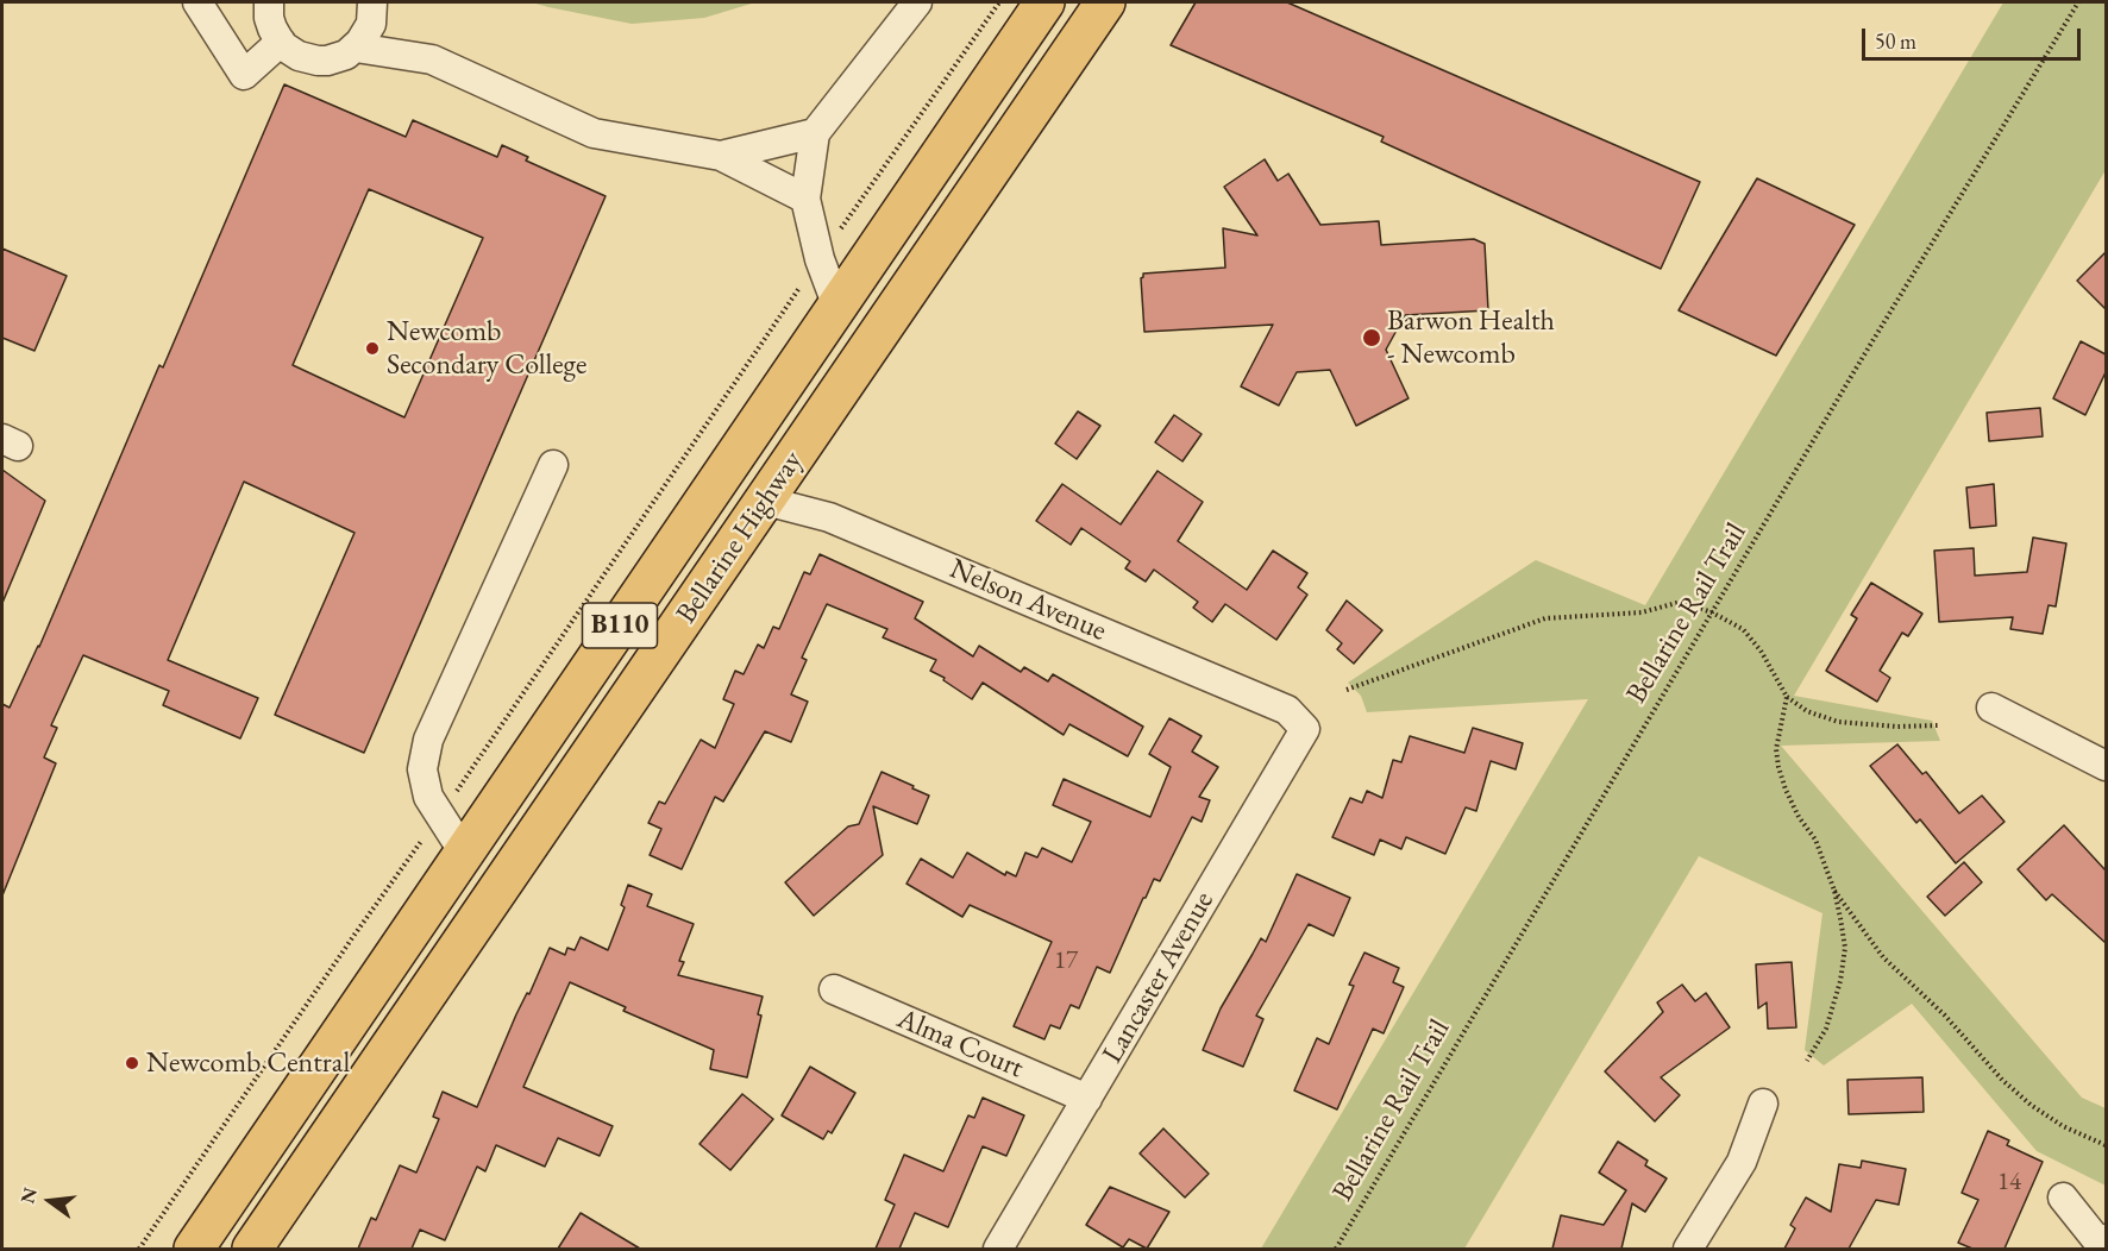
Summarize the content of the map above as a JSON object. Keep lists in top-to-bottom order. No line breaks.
{"streets":{"highway":["Bellarine Highway","B110"],"street":["Nelson Avenue","Lancaster Avenue","Alma Court"],"path":["Bellarine Rail Trail"]},"crossings":[["Bellarine Highway","Nelson Avenue"],["Nelson Avenue","Lancaster Avenue"],["Lancaster Avenue","Alma Court"]],"places":["Barwon Health - Newcomb","Newcomb Secondary College","Newcomb Central"],"house_numbers":["17","14"],"scale_bar":"50 m","north":"left"}
